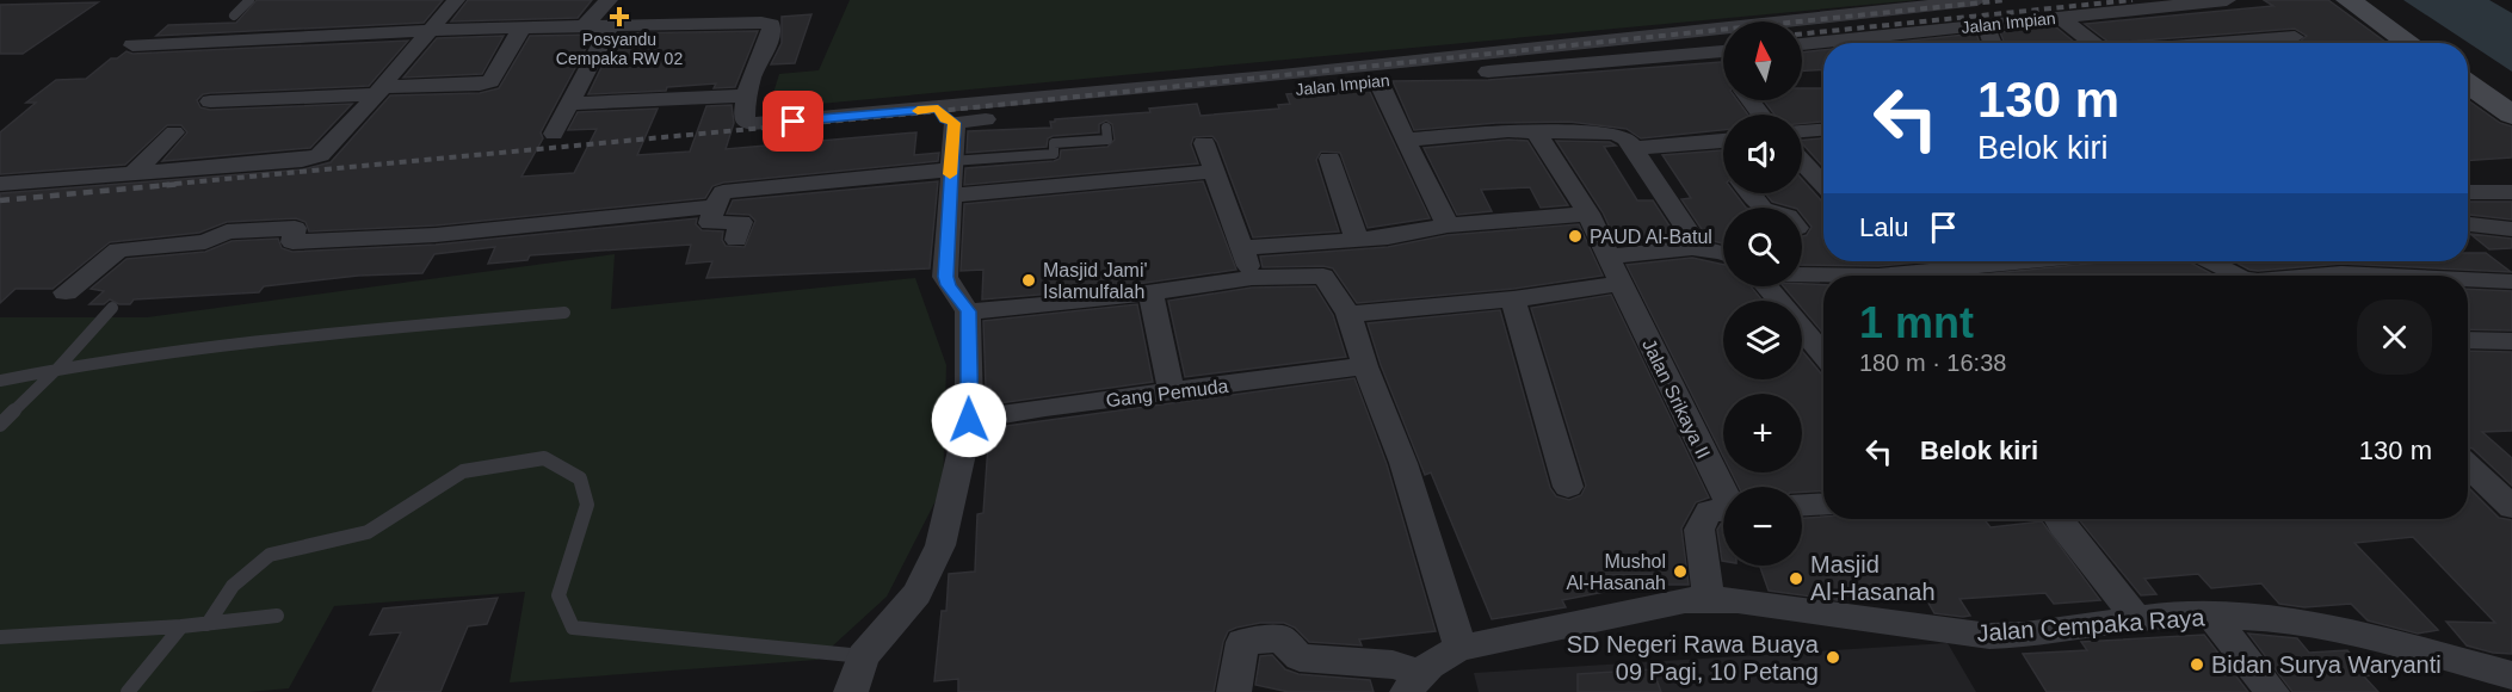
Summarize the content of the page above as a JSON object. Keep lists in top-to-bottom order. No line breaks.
{"streets":{"street":["Jalan Impian","Gang Pemuda","Jalan Srikaya II","Jalan Cempaka Raya"]},"places":{"health":["Posyandu Cempaka RW 02"],"other":["PAUD Al-Batul","Masjid Jami' Islamulfalah","Mushol Al-Hasanah","Masjid Al-Hasanah","SD Negeri Rawa Buaya 09 Pagi, 10 Petang","Bidan Surya Waryanti"]},"north":"top","page":{"map_buttons":["+","−"],"turn":["130 m","Belok kiri"],"then":"Lalu","heading":["1 mnt","180 m · 16:38"],"list":[{"name":"Belok kiri","value":"130 m"}]}}
